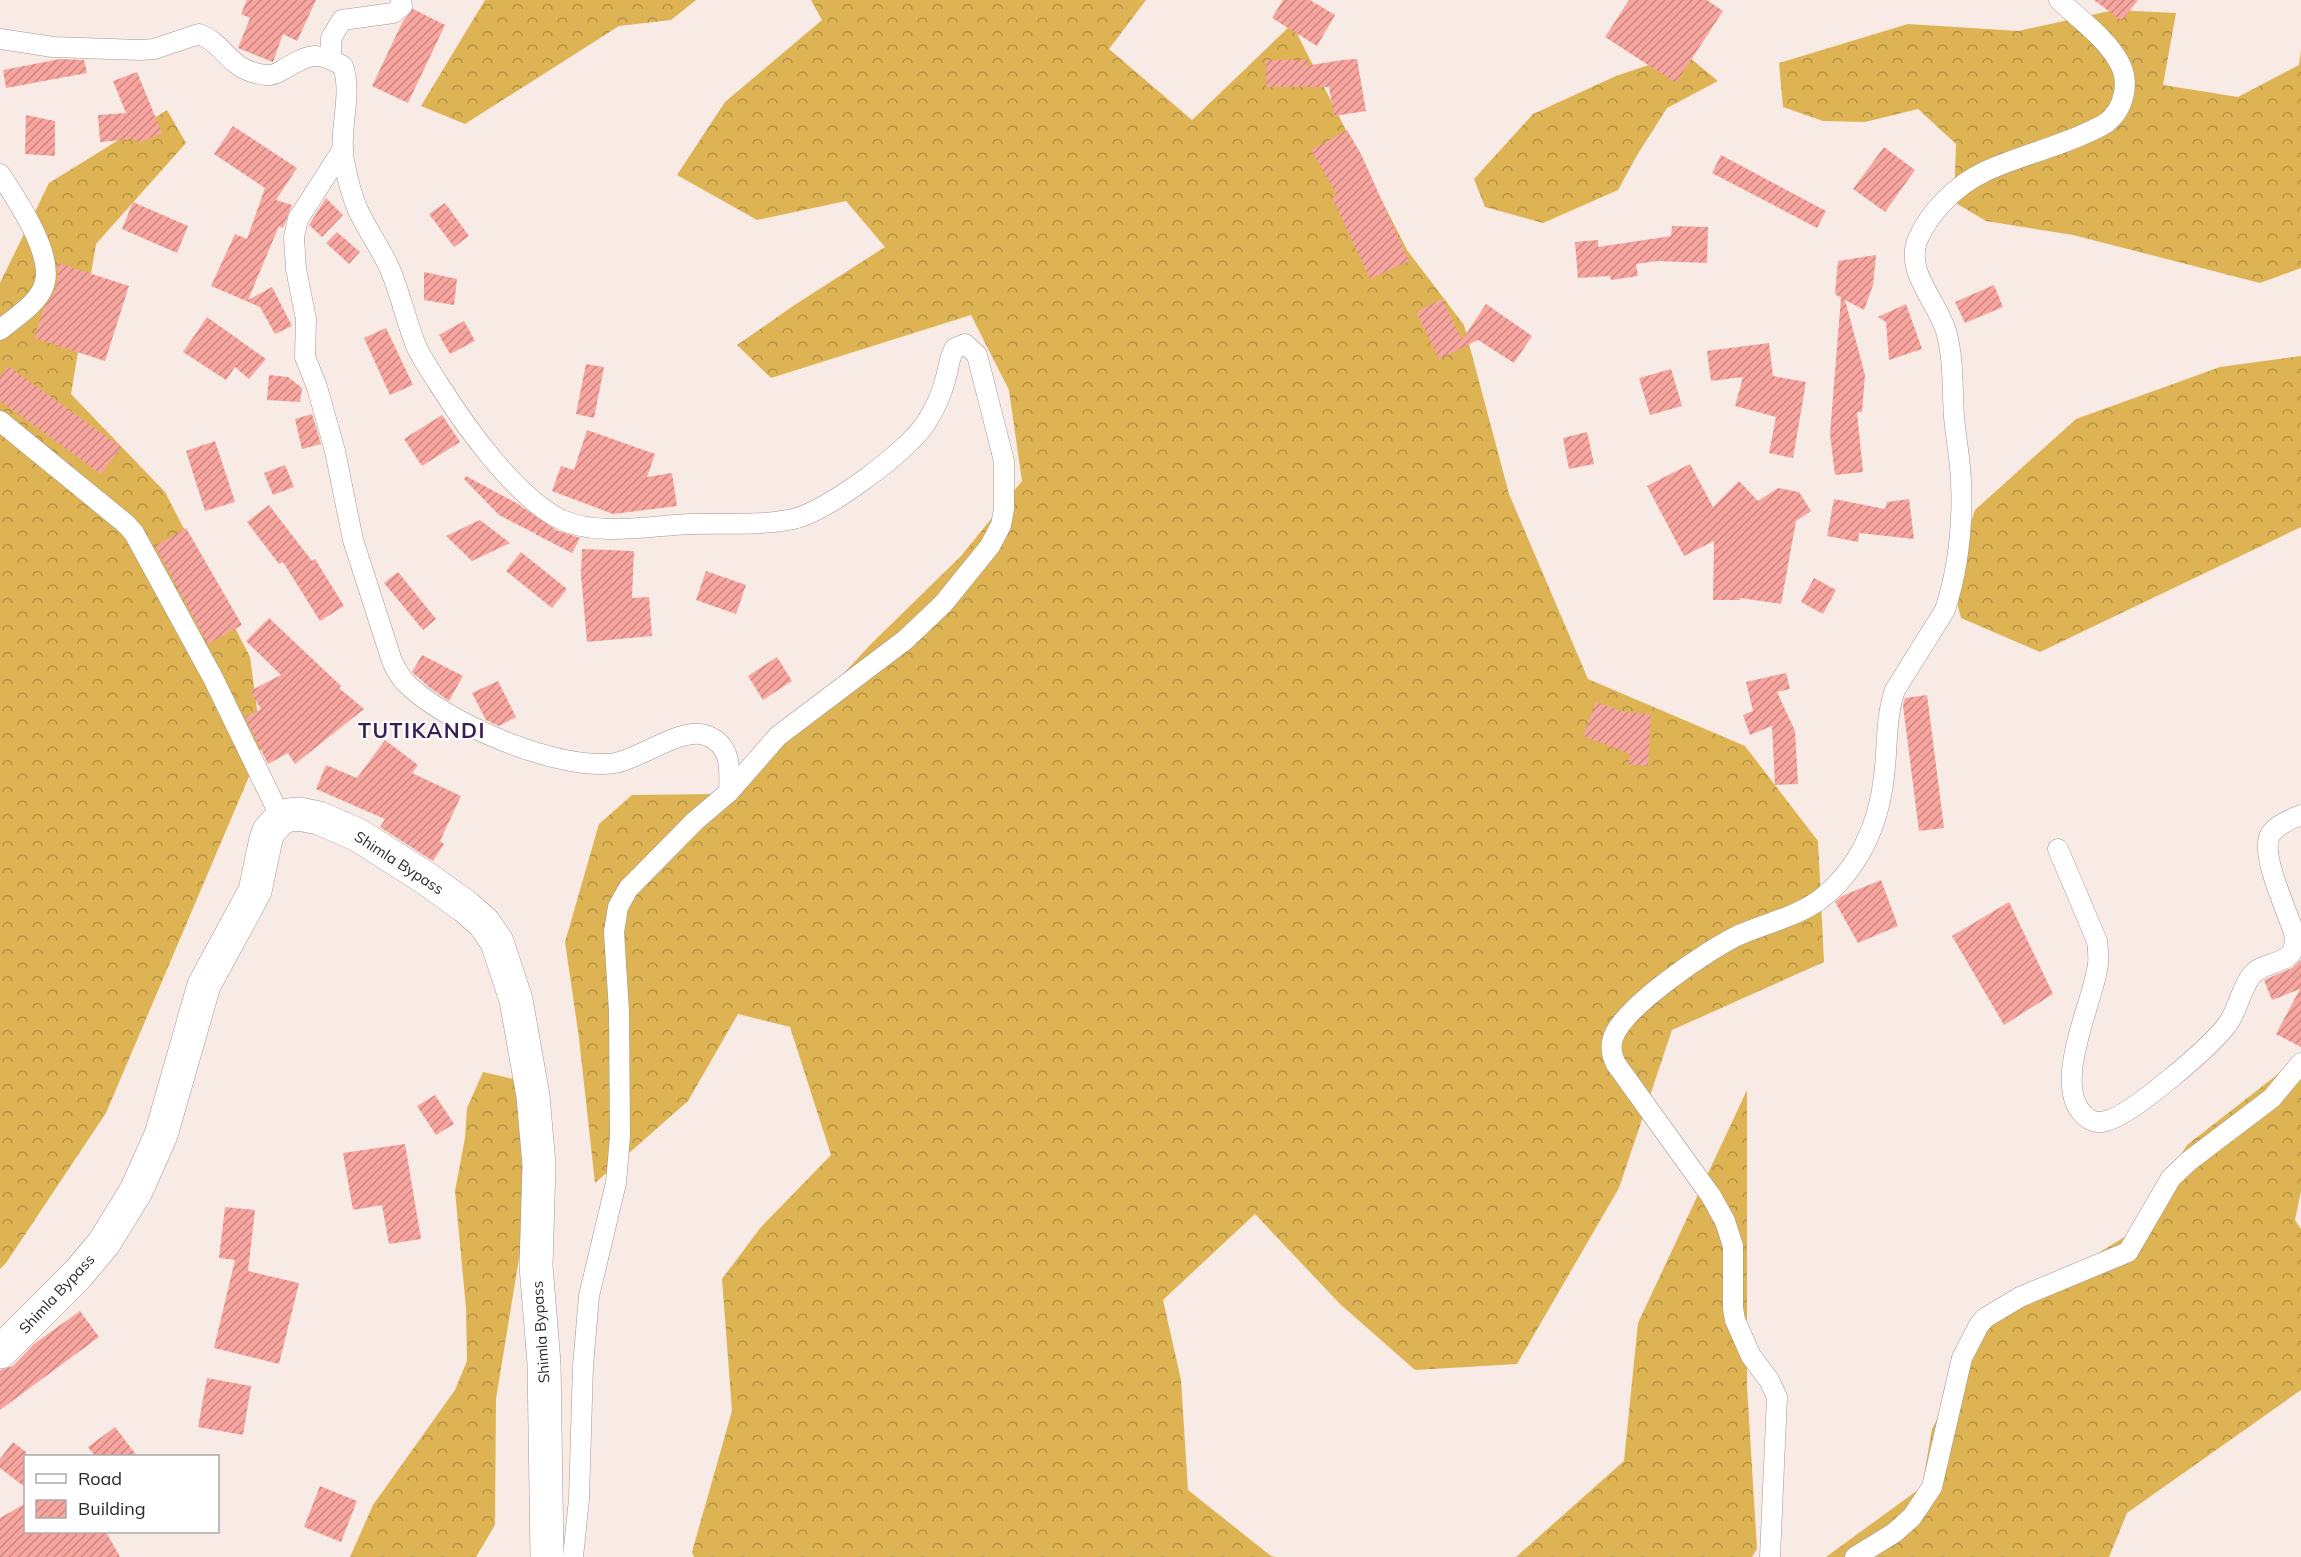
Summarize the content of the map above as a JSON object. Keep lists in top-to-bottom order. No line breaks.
{"streets":{"highway":["Shimla Bypass"]},"districts":["TUTIKANDI"],"legend":["Road","Building"]}
